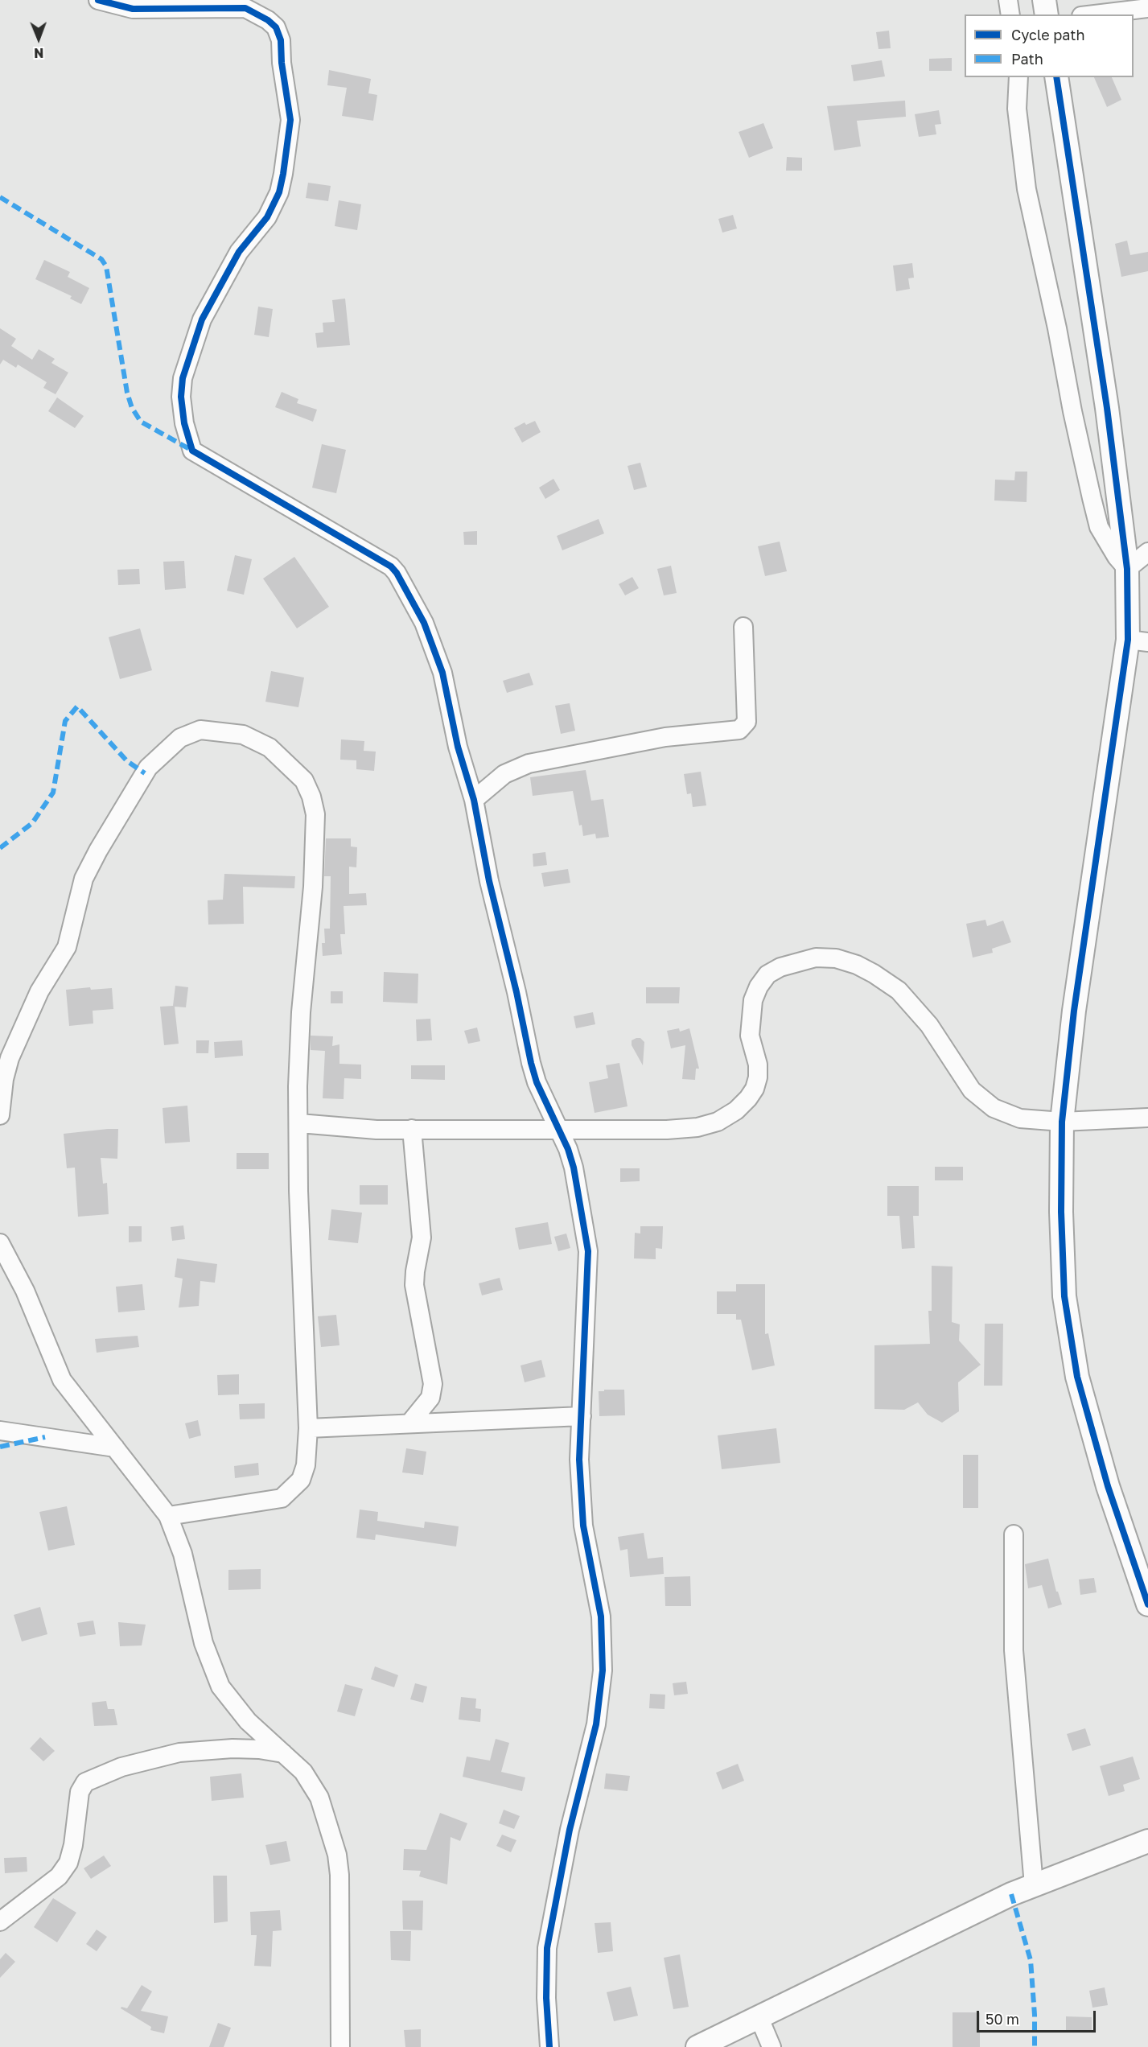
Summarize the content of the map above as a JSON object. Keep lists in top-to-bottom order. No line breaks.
{"legend":["Cycle path","Path"],"scale_bar":"50 m","north":"bottom"}
